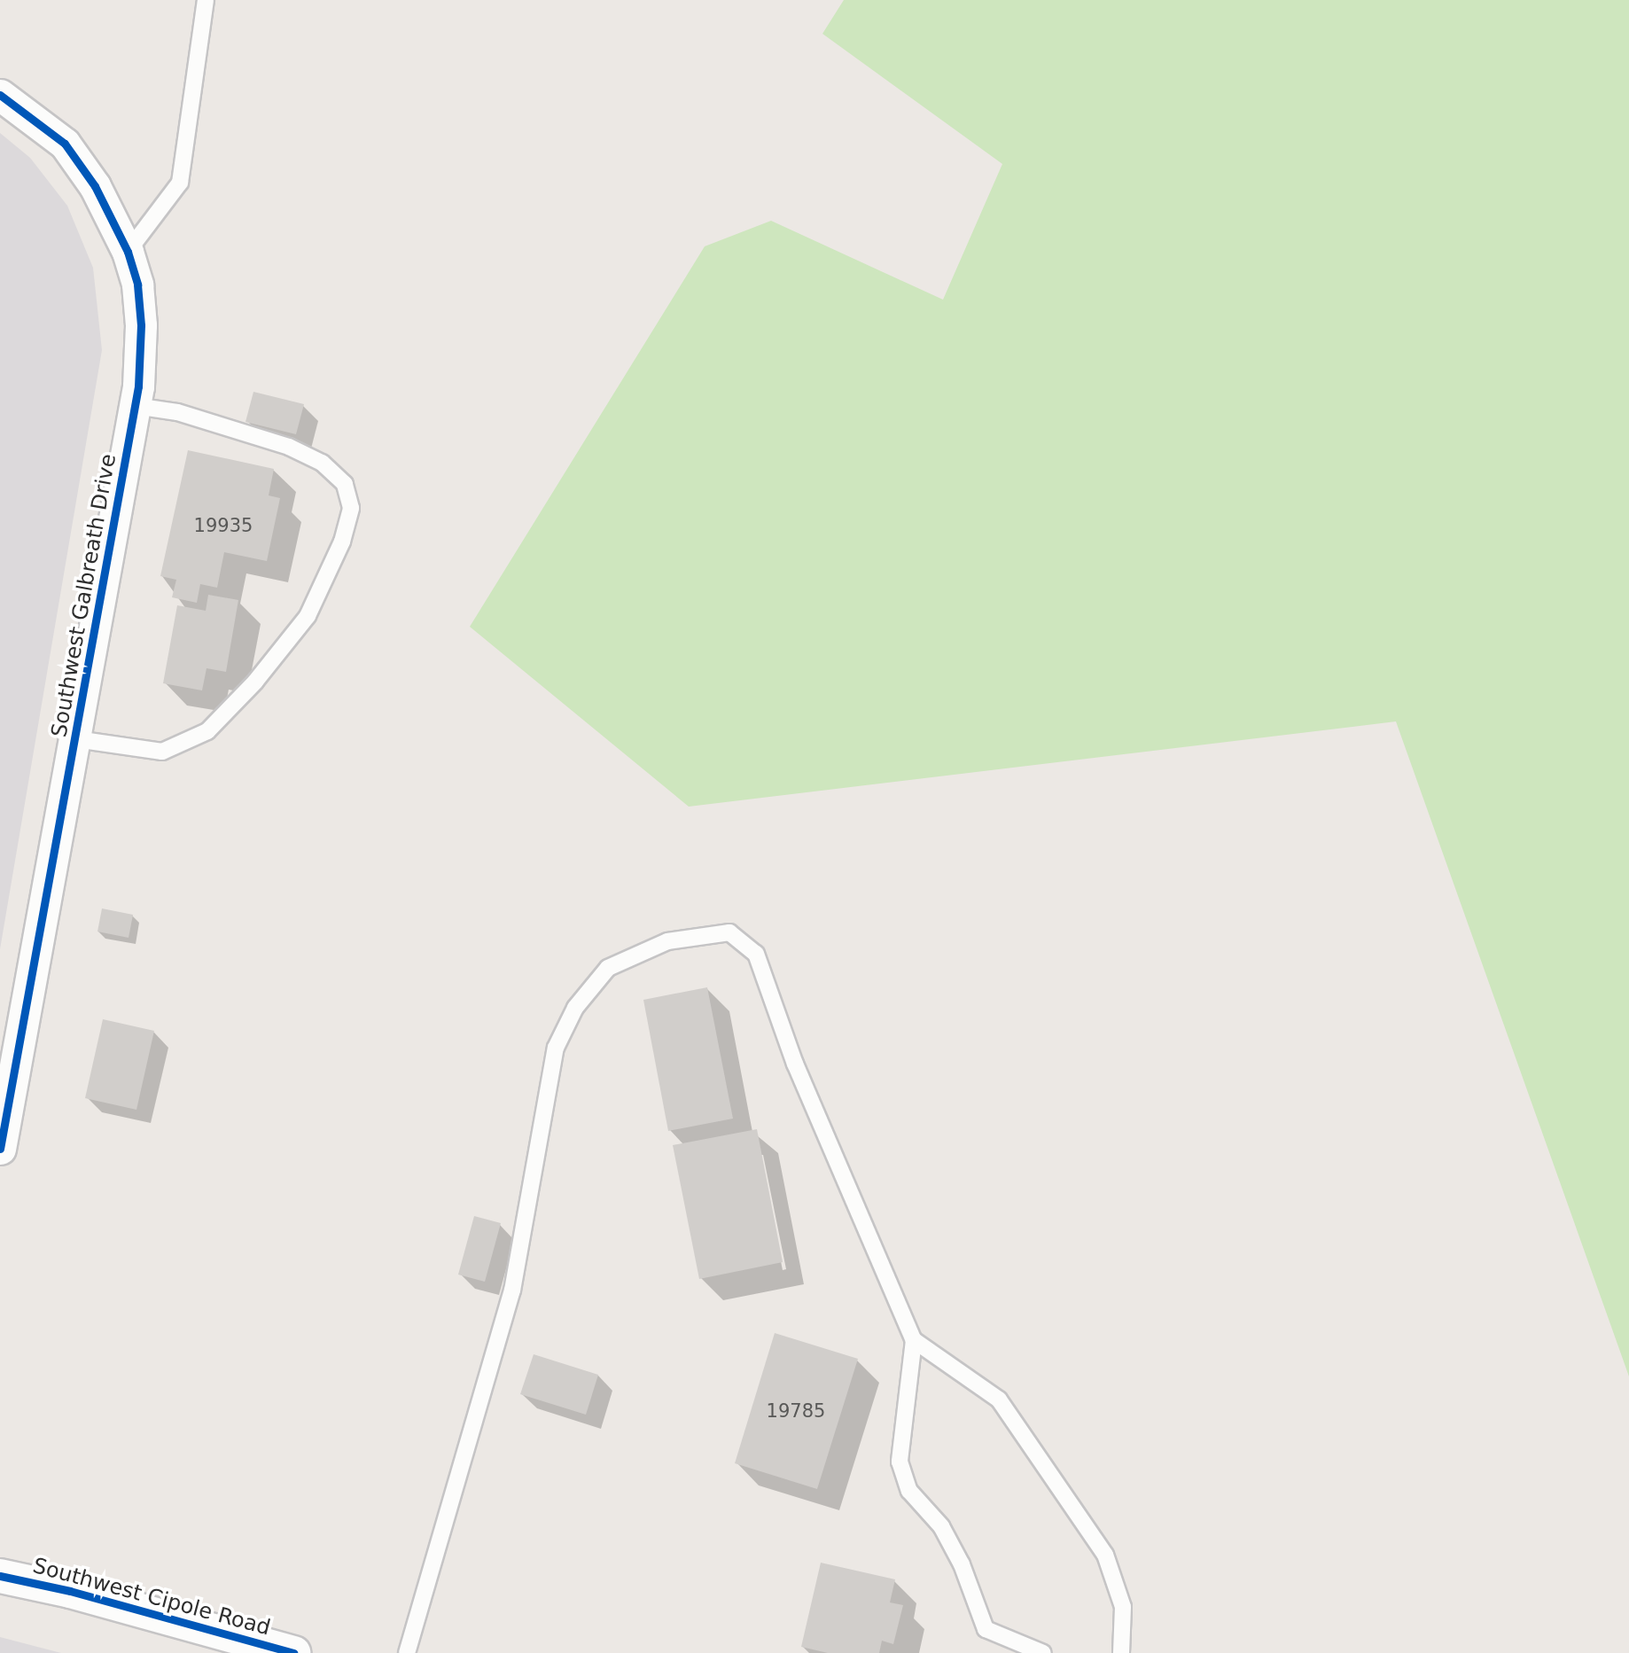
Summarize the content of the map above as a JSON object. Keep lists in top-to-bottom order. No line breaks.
{"streets":{"street":["Southwest Galbreath Drive","Southwest Cipole Road"]},"house_numbers":["19935","19785"]}
